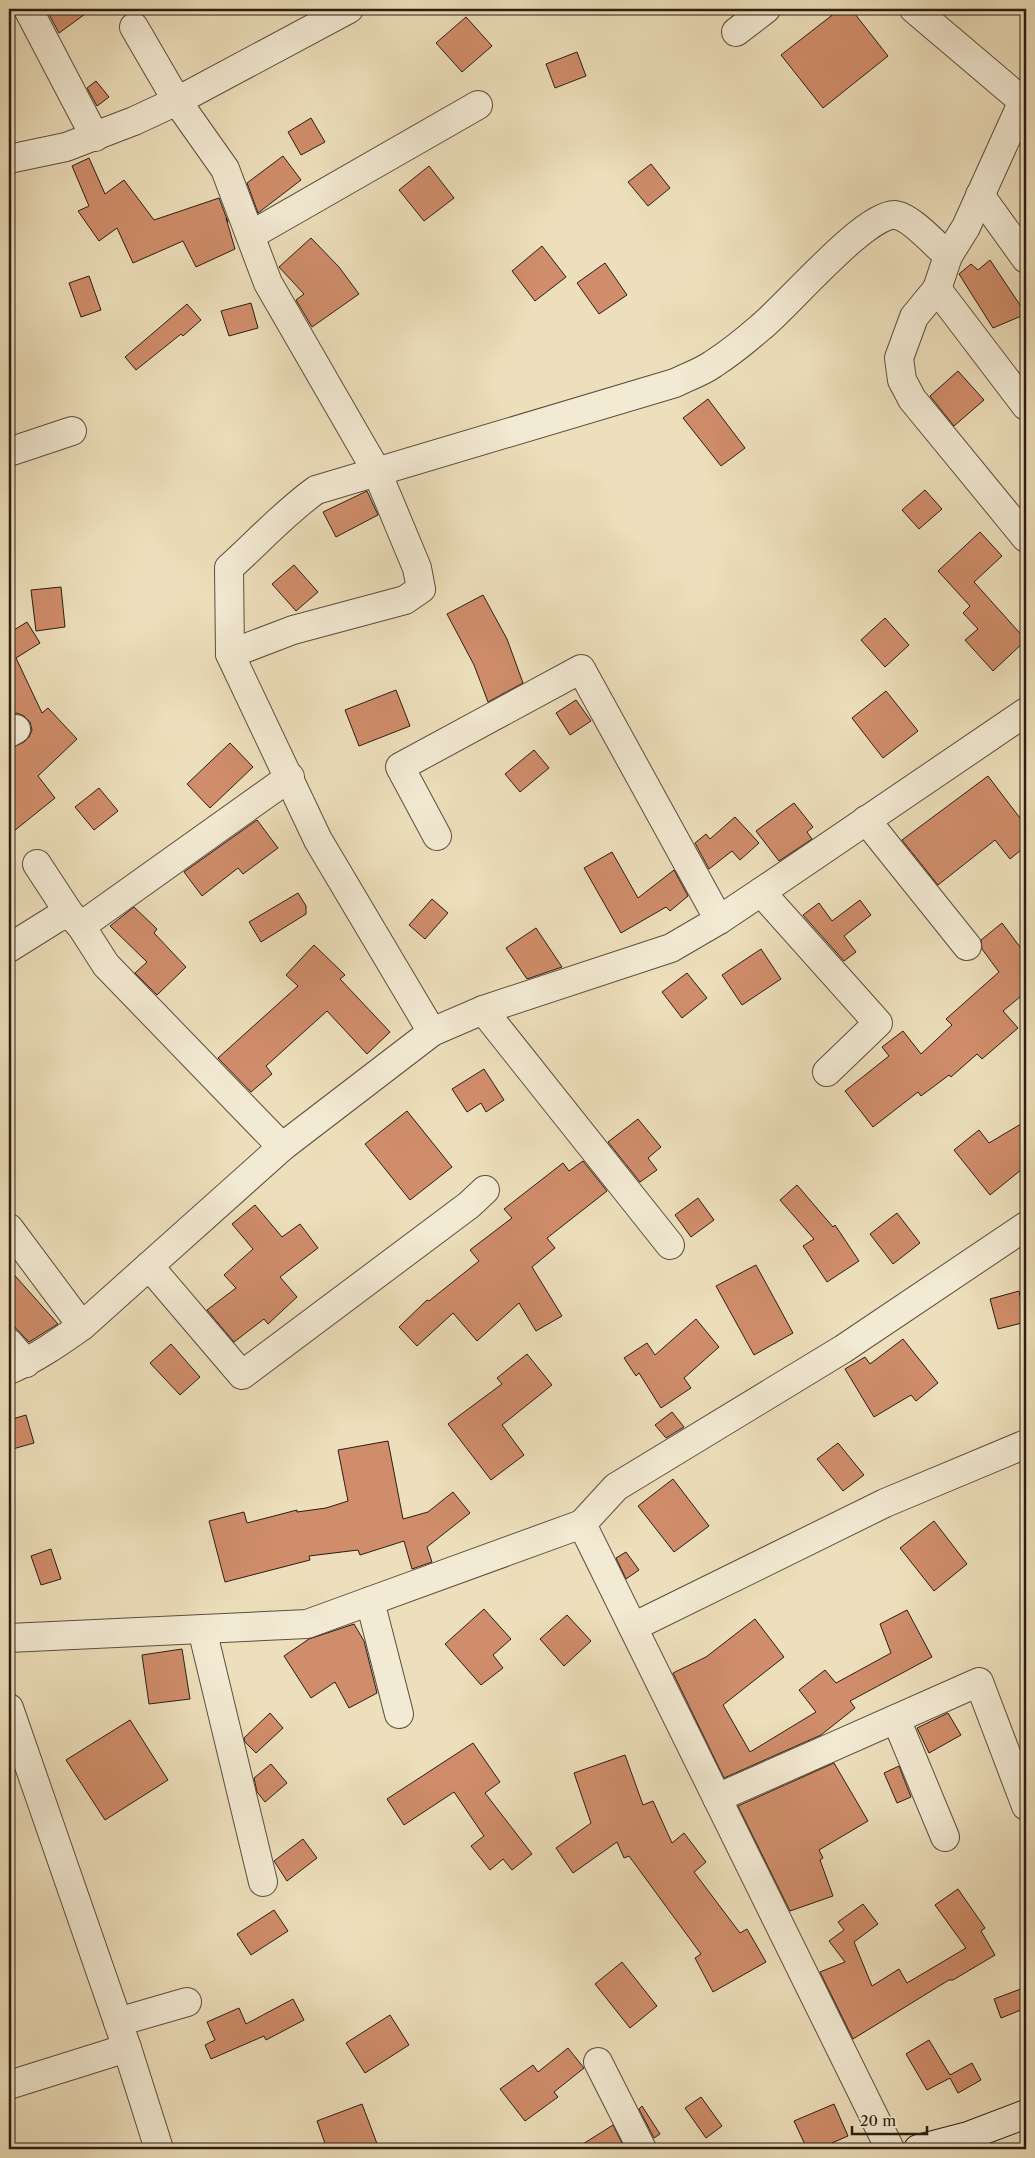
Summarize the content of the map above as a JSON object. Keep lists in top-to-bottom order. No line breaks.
{"scale_bar":"20 m"}
